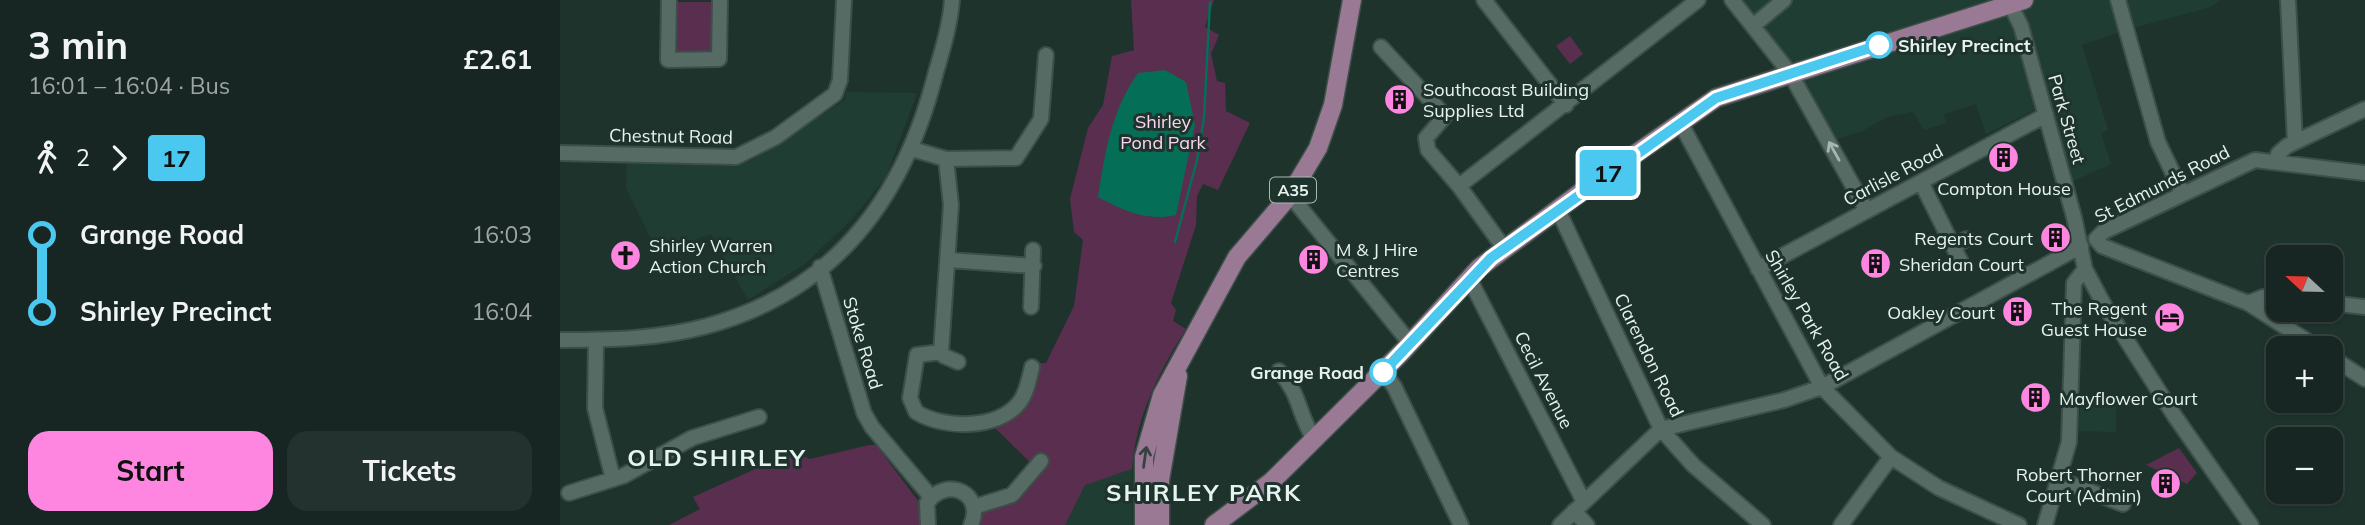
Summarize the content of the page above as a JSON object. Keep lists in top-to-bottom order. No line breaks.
{"streets":{"main road":["A35"],"street":["Park Street","Chestnut Road","Carlisle Road","St Edmunds Road","Shirley Park Road","Stoke Road","Clarendon Road","Cecil Avenue"]},"crossings":[["Park Street","Carlisle Road"],["Carlisle Road","Shirley Park Road"]],"districts":["OLD SHIRLEY","SHIRLEY PARK"],"parks":["Shirley Pond Park"],"places":{"other":["Shirley Precinct","Grange Road"],"building":["Southcoast Building Supplies Ltd","Compton House","Regents Court","M & J Hire Centres","Sheridan Court","Oakley Court","Mayflower Court","Robert Thorner Court (Admin)"],"church":["Shirley Warren Action Church"],"hotel":["The Regent Guest House"]},"lines":["bus line 17"],"north":"left","page":{"heading":["3 min","16:01 – 16:04 · Bus","£2.61"],"on_map":"17","legs":["2","17"],"list":[{"name":"Grange Road","value":"16:03"},{"name":"Shirley Precinct","value":"16:04"}],"map_buttons":["+","−"],"buttons":["Start","Tickets"]}}
